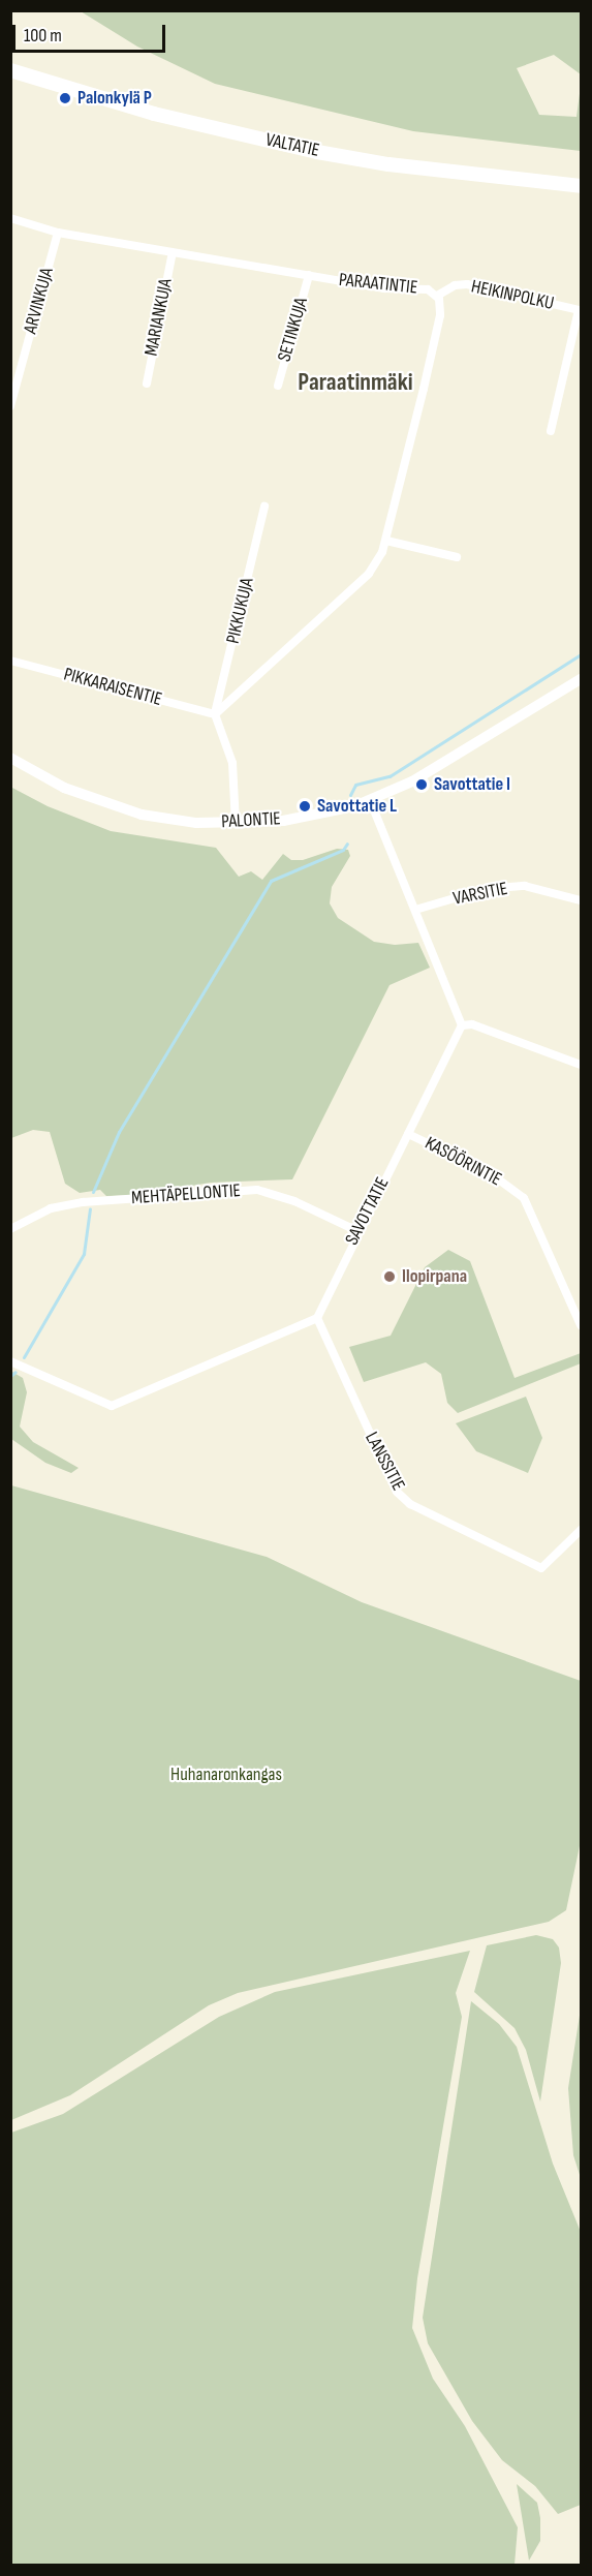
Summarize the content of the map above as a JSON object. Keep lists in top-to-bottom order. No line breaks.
{"streets":{"highway":["VALTATIE"],"street":["PARAATINTIE","HEIKINPOLKU","ARVINKUJA","MARIANKUJA","SETINKUJA","PIKKUKUJA","PIKKARAISENTIE","PALONTIE","VARSITIE","KASÖÖRINTIE","MEHTÄPELLONTIE","SAVOTTATIE","LANSSITIE"]},"crossings":[["PARAATINTIE","HEIKINPOLKU"],["PARAATINTIE","ARVINKUJA"],["PARAATINTIE","MARIANKUJA"],["PARAATINTIE","SETINKUJA"],["PARAATINTIE","PIKKUKUJA"],["PARAATINTIE","PIKKARAISENTIE"],["PIKKUKUJA","PIKKARAISENTIE"],["KASÖÖRINTIE","SAVOTTATIE"],["MEHTÄPELLONTIE","SAVOTTATIE"],["SAVOTTATIE","LANSSITIE"]],"districts":["Paraatinmäki"],"parks":["Huhanaronkangas"],"places":["Palonkylä P","Savottatie I","Savottatie L","Ilopirpana"],"scale_bar":"100 m"}
